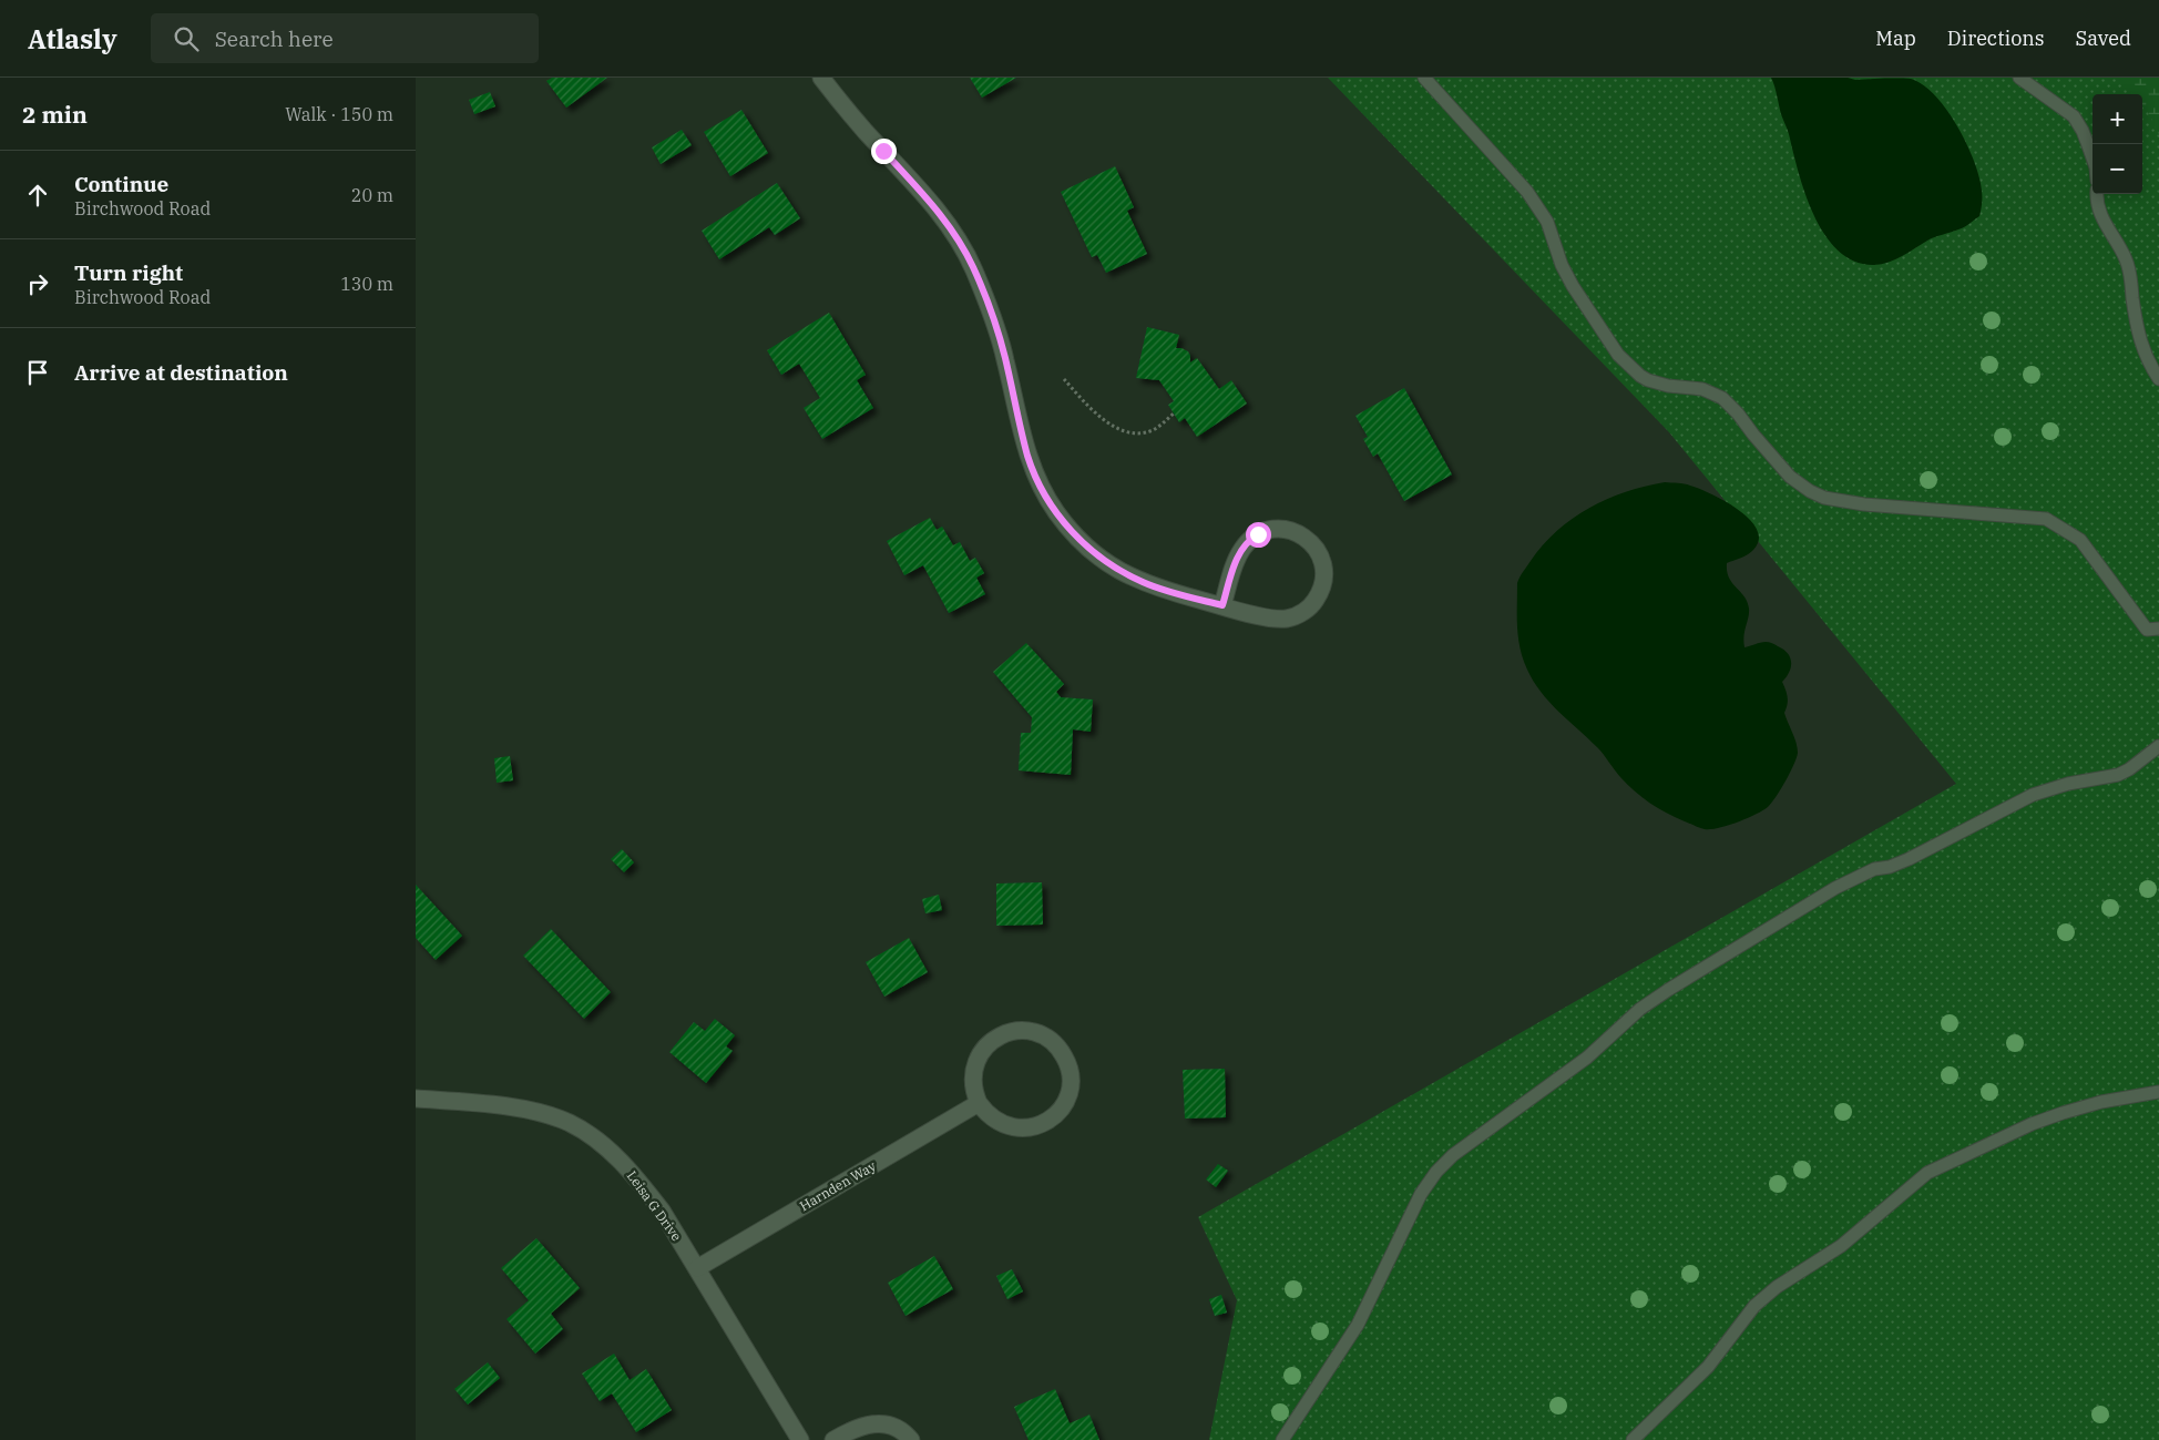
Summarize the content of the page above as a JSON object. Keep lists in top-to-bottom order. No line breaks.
{"streets":{"street":["Harnden Way","Leisa G Drive"]},"crossings":[["Harnden Way","Leisa G Drive"]],"page":{"header":"Atlasly","search":"Search here","nav":["Map","Directions","Saved"],"heading":["2 min","Walk · 150 m"],"map_buttons":["+","−"],"list":[["Continue","Birchwood Road","20 m"],["Turn right","Birchwood Road","130 m"],"Arrive at destination"]}}
